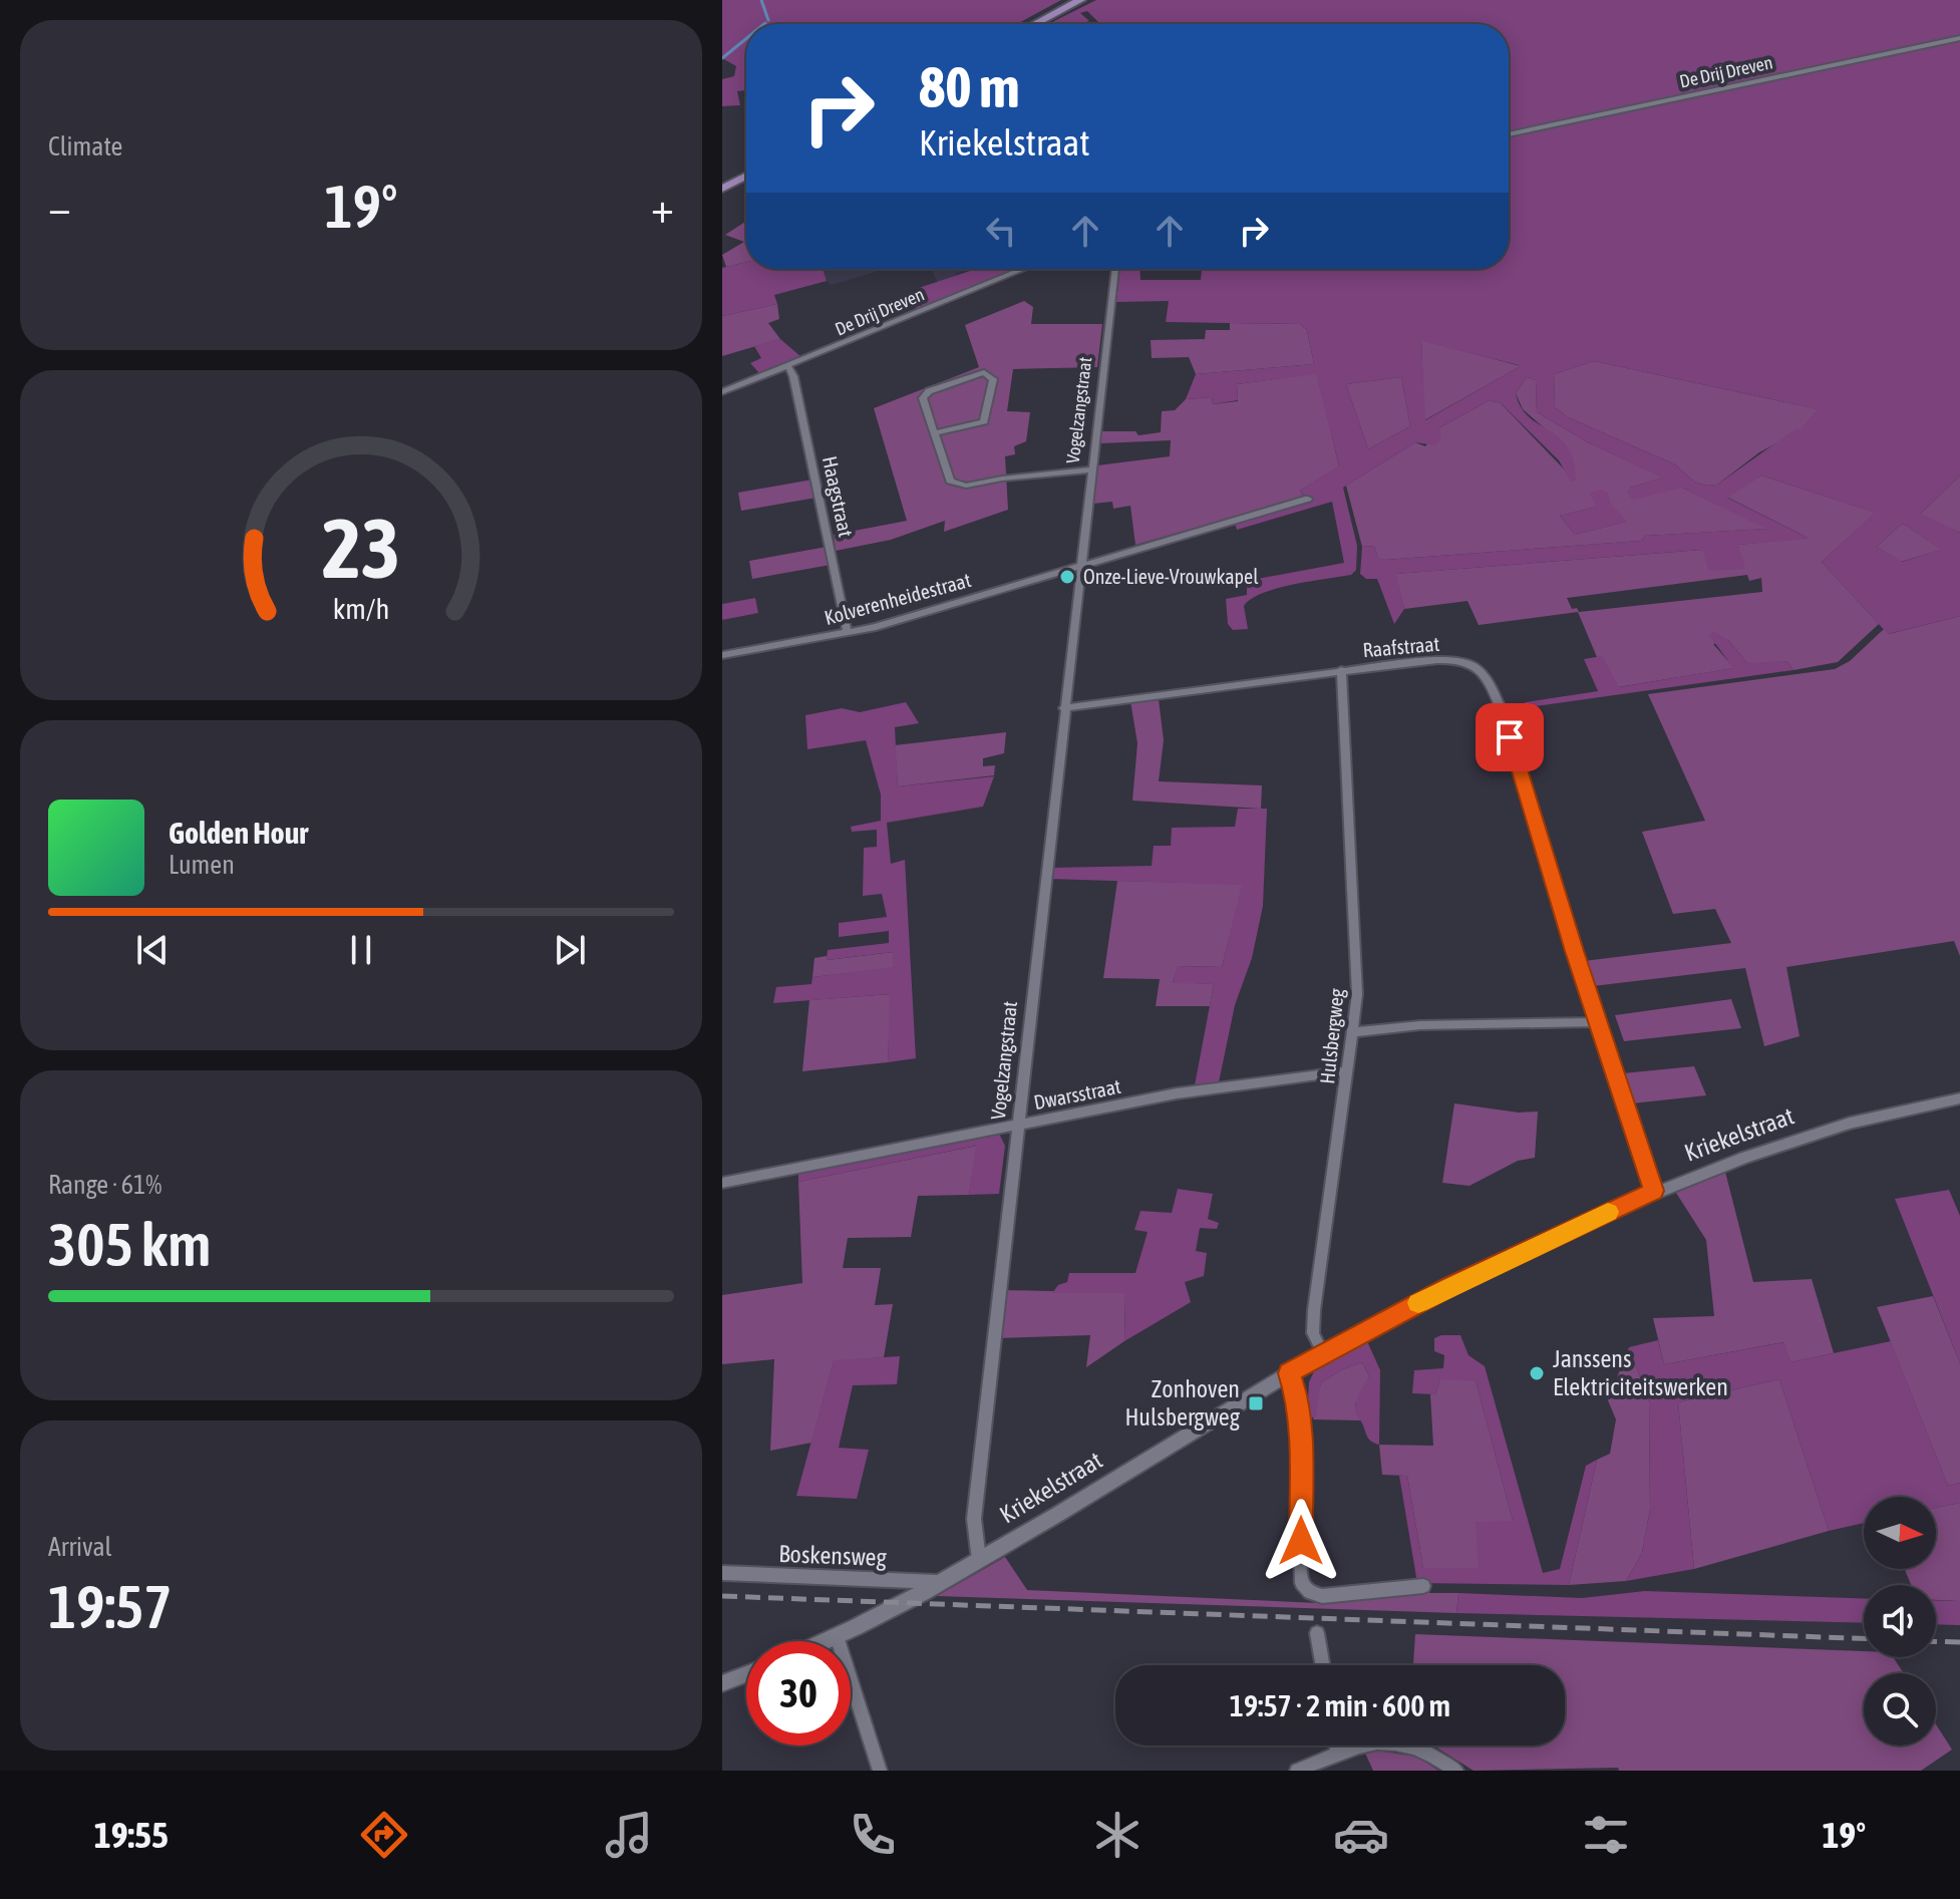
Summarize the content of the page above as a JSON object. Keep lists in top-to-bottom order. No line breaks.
{"streets":{"street":["De Drij Dreven","Vogelzangstraat","Haagstraat","Kolverenheidestraat","Raafstraat","Hulsbergweg","Dwarsstraat","Kriekelstraat","Boskensweg"]},"crossings":[["De Drij Dreven","Haagstraat"],["Vogelzangstraat","Kolverenheidestraat"],["Vogelzangstraat","Raafstraat"],["Vogelzangstraat","Dwarsstraat"],["Vogelzangstraat","Kriekelstraat"],["Haagstraat","Kolverenheidestraat"],["Raafstraat","Hulsbergweg"],["Raafstraat","Kriekelstraat"],["Hulsbergweg","Dwarsstraat"],["Hulsbergweg","Kriekelstraat"],["Kriekelstraat","Boskensweg"]],"places":{"other":["Onze-Lieve-Vrouwkapel","Janssens Elektriciteitswerken"],"transit":["Zonhoven Hulsbergweg"]},"north":"right","page":{"tile":["Climate",["Range · 61%","305 km"],["Arrival","19:57"]],"turn":["80 m","Kriekelstraat"],"heat":["−","19°","+"],"song":["Golden Hour","Lumen"],"limit":"30","trip":"19:57 · 2 min · 600 m","tabs":["19:55","19°"],"gauge":["23","km/h"]}}
